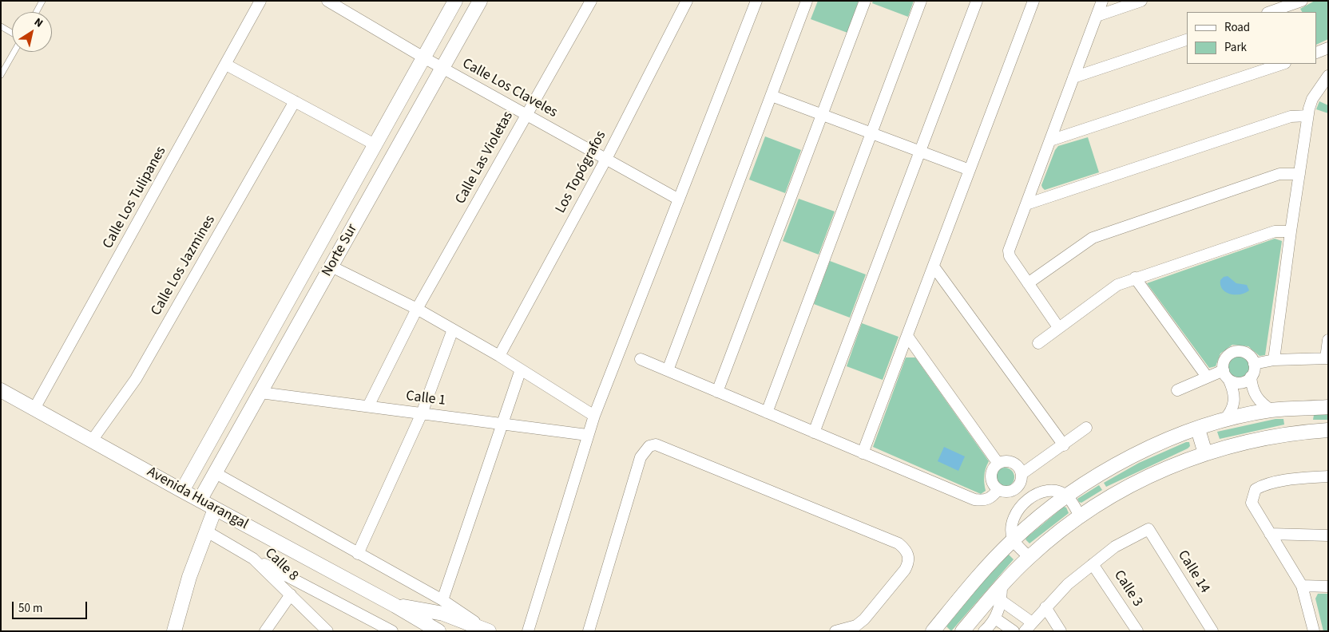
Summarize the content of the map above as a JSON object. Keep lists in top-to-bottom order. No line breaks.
{"streets":{"street":["Calle Los Claveles","Calle Las Violetas","Los Topógrafos","Calle Los Tulipanes","Norte Sur","Calle Los Jazmines","Calle 1","Avenida Huarangal","Calle 8","Calle 14","Calle 3"]},"crossings":[["Calle Los Claveles","Calle Las Violetas"],["Calle Los Claveles","Los Topógrafos"],["Calle Los Claveles","Norte Sur"],["Calle Las Violetas","Calle 1"],["Calle Los Tulipanes","Avenida Huarangal"],["Norte Sur","Calle 1"],["Norte Sur","Avenida Huarangal"],["Calle Los Jazmines","Avenida Huarangal"],["Calle 14","Calle 3"]],"legend":["Road","Park"],"scale_bar":"50 m","north":"top right"}
